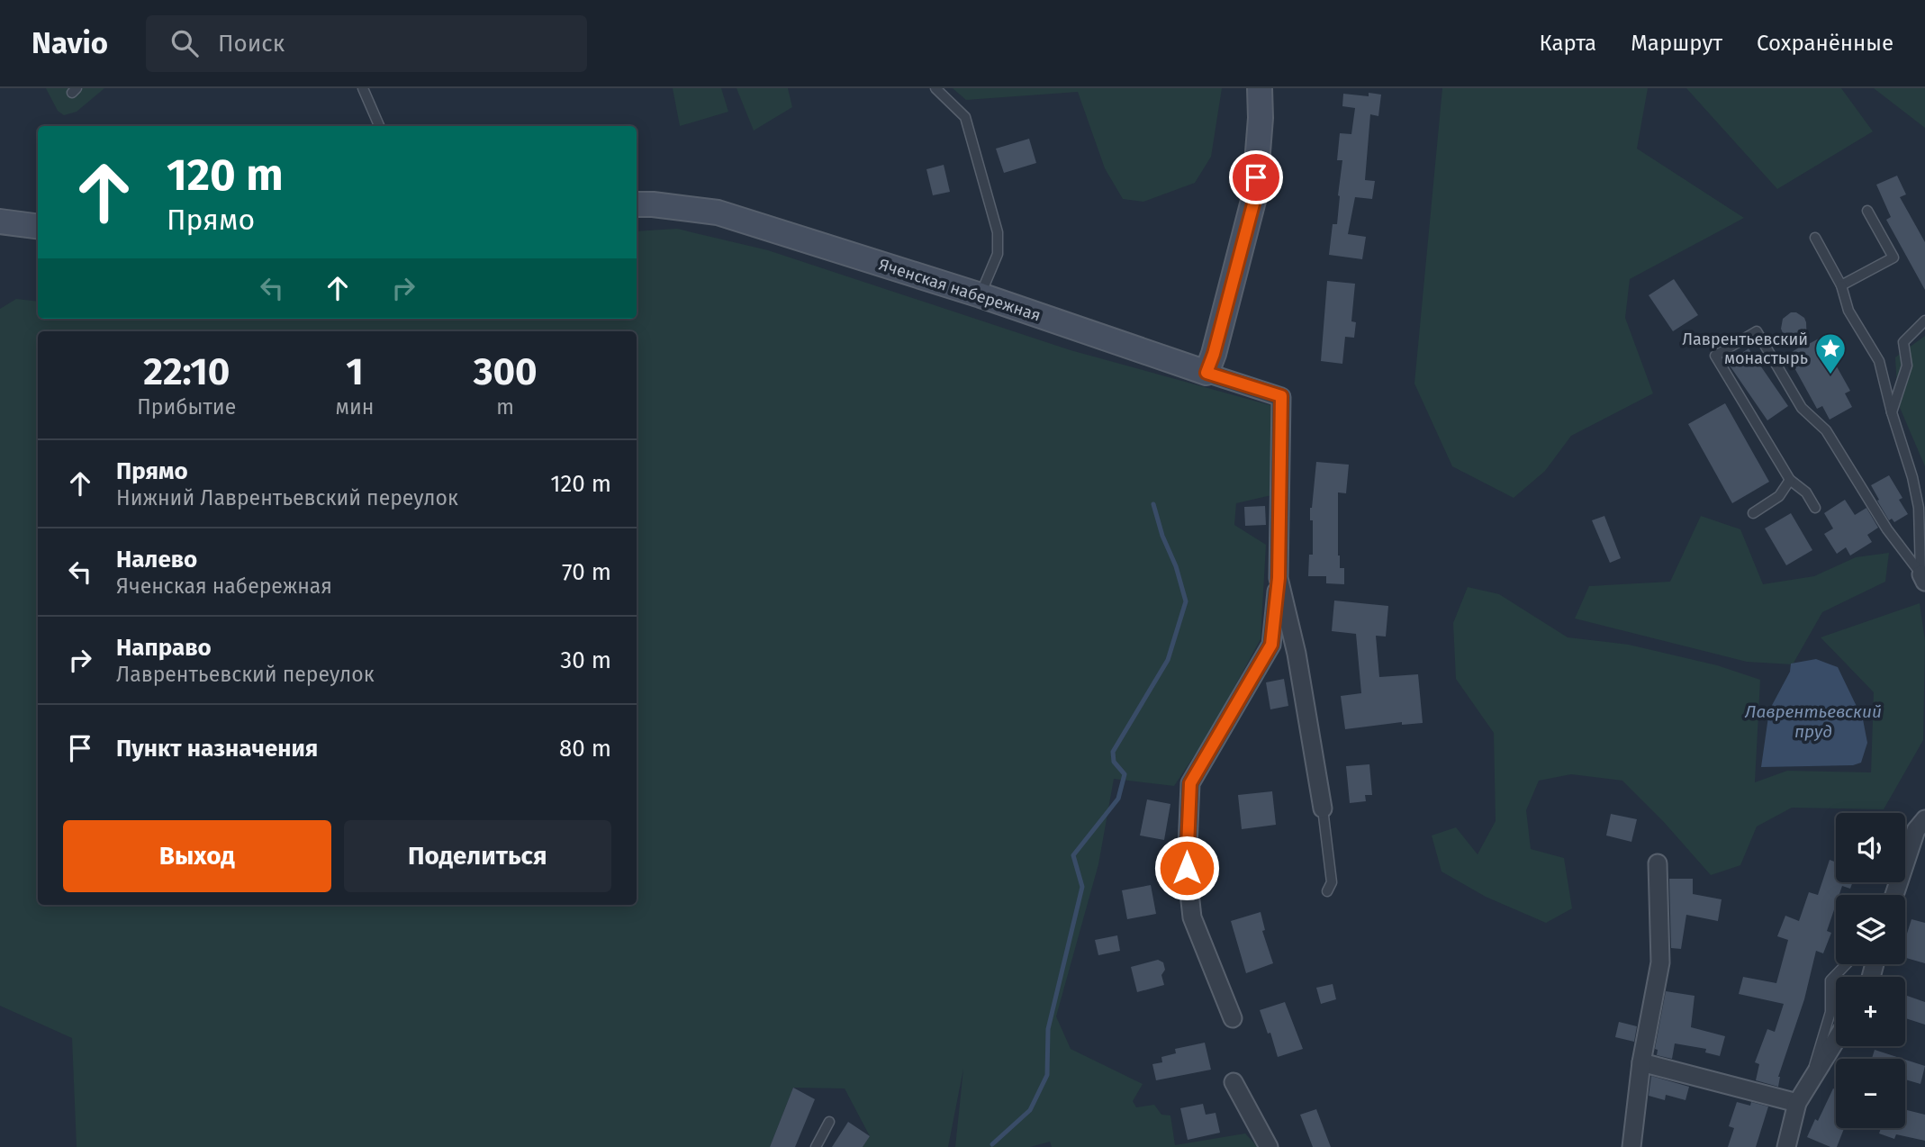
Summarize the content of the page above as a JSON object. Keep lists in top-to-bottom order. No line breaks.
{"streets":{"street":["Яченская набережная"]},"water":["Лаврентьевский пруд"],"places":{"place":["Лаврентьевский монастырь"]},"page":{"header":"Navio","search":"Поиск","nav":["Карта","Маршрут","Сохранённые"],"turn":["120 m","Прямо"],"eta":["22:10","Прибытие","1","мин","300","m"],"list":[{"name":"Прямо","note":"Нижний Лаврентьевский переулок","value":"120 m"},{"name":"Налево","note":"Яченская набережная","value":"70 m"},{"name":"Направо","note":"Лаврентьевский переулок","value":"30 m"},{"name":"Пункт назначения","value":"80 m"}],"buttons":["Выход","Поделиться"],"map_buttons":["+","−"]}}
